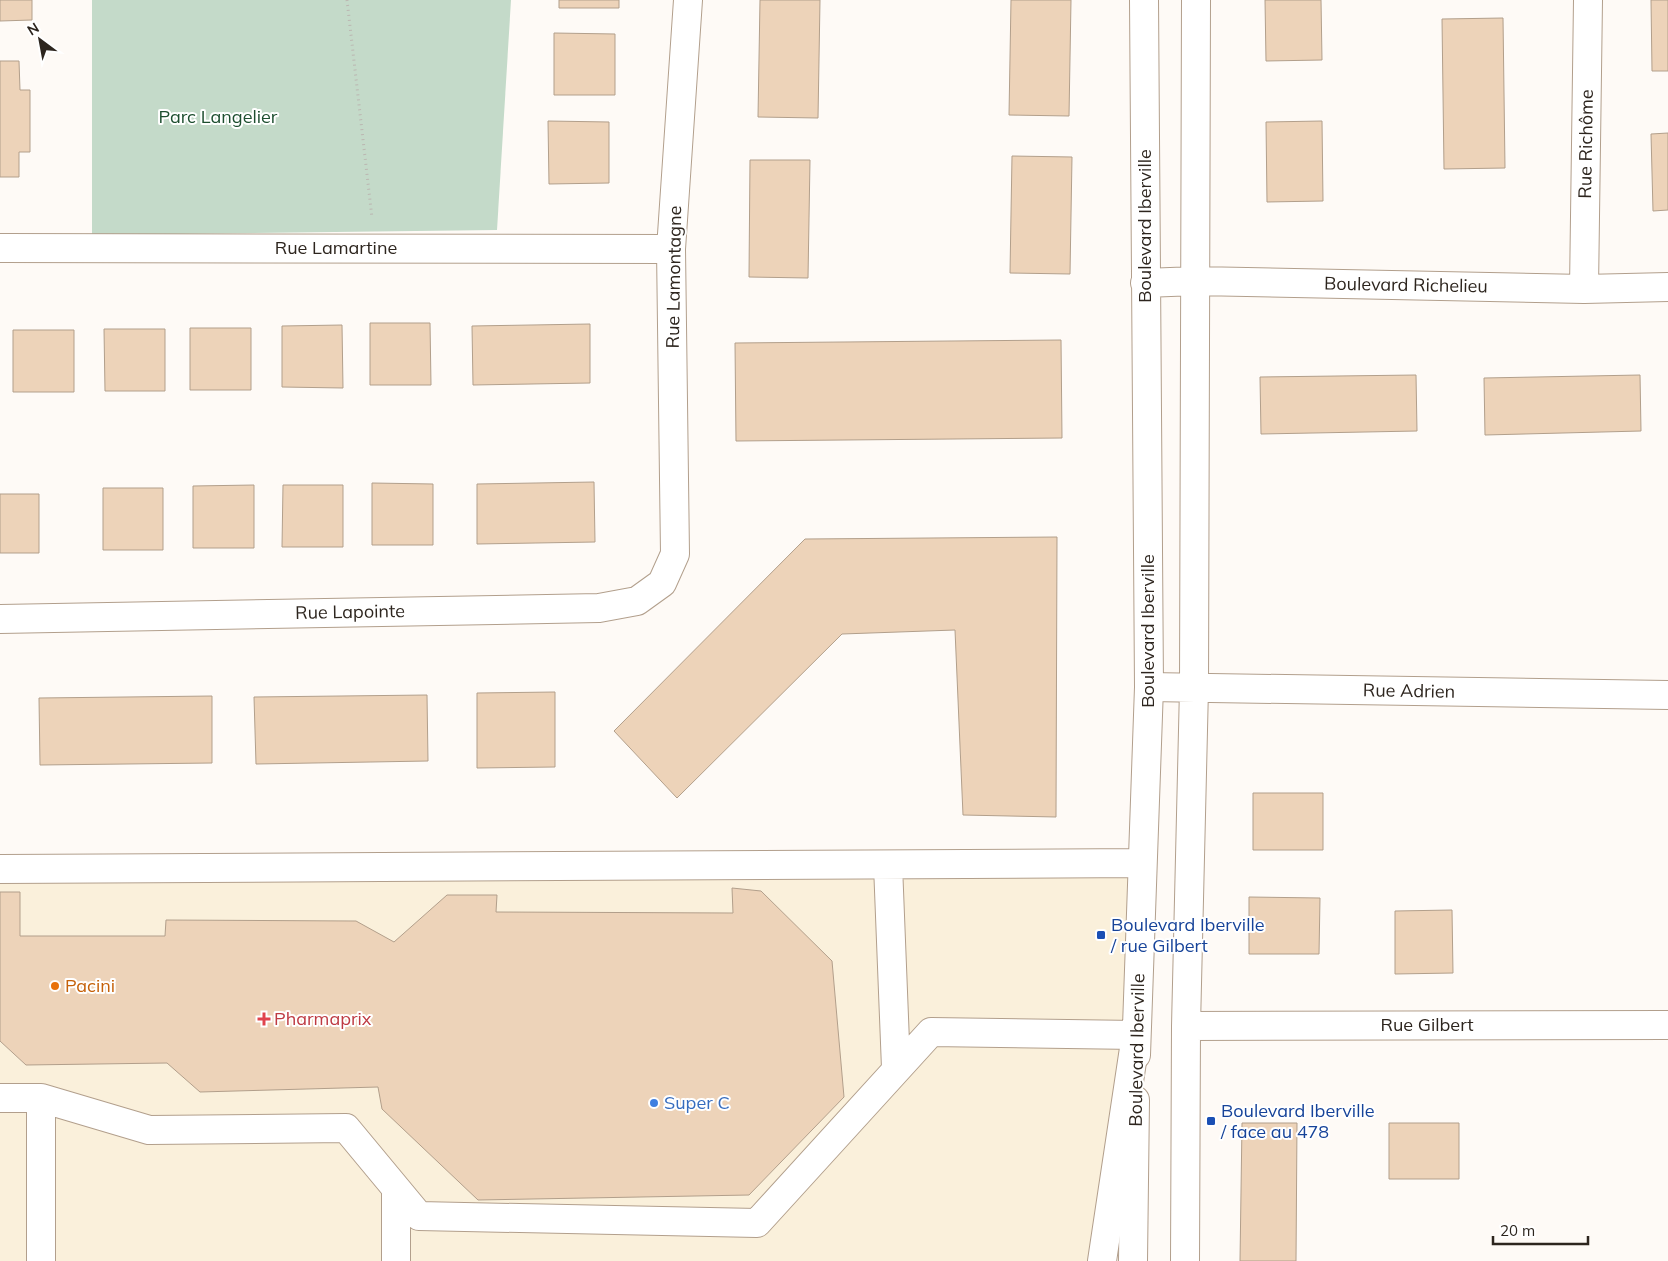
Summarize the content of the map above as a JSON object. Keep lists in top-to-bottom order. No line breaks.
{"streets":{"street":["Rue Richôme","Boulevard Iberville","Rue Lamartine","Rue Lamontagne","Boulevard Richelieu","Rue Lapointe","Rue Adrien","Rue Gilbert"]},"crossings":[["Rue Richôme","Boulevard Richelieu"],["Boulevard Iberville","Boulevard Richelieu"],["Boulevard Iberville","Rue Adrien"],["Rue Lamartine","Rue Lamontagne"],["Rue Lamontagne","Rue Lapointe"]],"parks":["Parc Langelier"],"places":{"transit":["Boulevard Iberville / rue Gilbert","Boulevard Iberville / face au 478"],"other":["Pacini","Super C"],"health":["Pharmaprix"]},"scale_bar":"20 m","north":"top left"}
